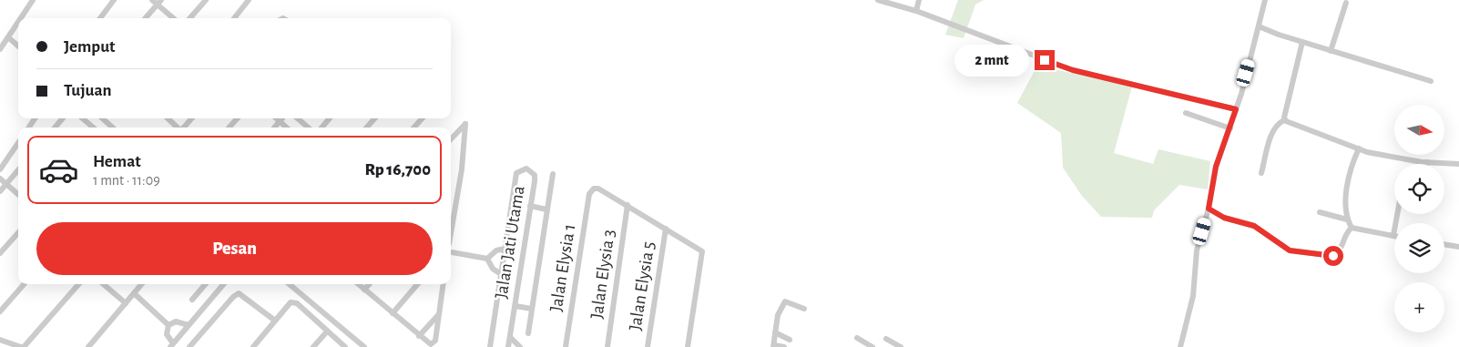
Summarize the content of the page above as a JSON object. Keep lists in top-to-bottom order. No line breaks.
{"streets":{"street":["Jalan Jati Utama","Jalan Elysia 1","Jalan Elysia 3","Jalan Elysia 5"]},"crossings":[["Jalan Elysia 1","Jalan Elysia 3"]],"north":"right","page":{"banner":["Jemput","Tujuan"],"bubble":"2 mnt","map_buttons":"+","list":[{"name":"Hemat","note":"1 mnt · 11:09","value":"Rp 16,700"}],"buttons":"Pesan"}}
